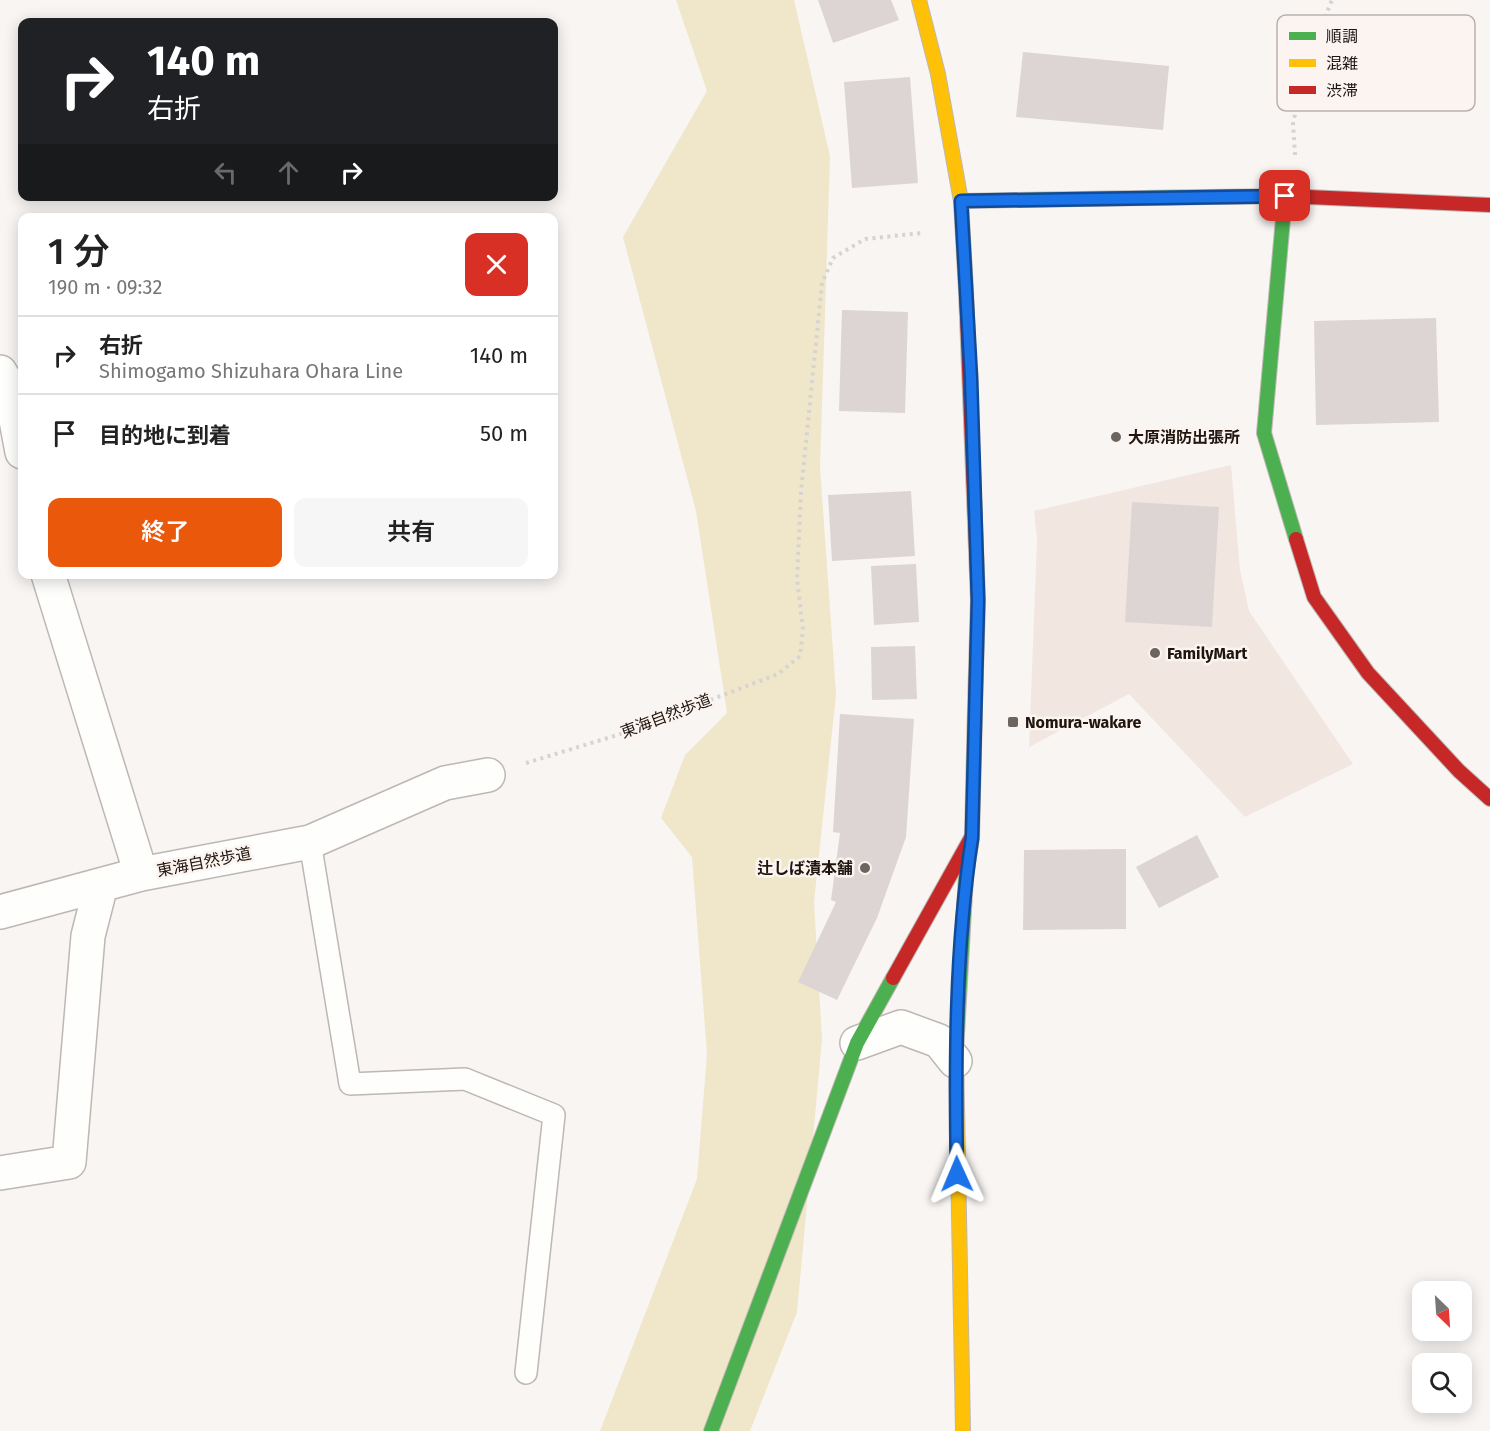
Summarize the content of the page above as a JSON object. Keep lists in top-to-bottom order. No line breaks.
{"streets":{"street":["東海自然歩道"]},"places":{"other":["大原消防出張所","FamilyMart","辻しば漬本舗"],"transit":["Nomura-wakare"]},"legend":["順調","混雑","渋滞"],"north":"bottom right","page":{"turn":["140 m","右折"],"heading":["1 分","190 m · 09:32"],"list":[{"name":"右折","note":"Shimogamo Shizuhara Ohara Line","value":"140 m"},{"name":"目的地に到着","value":"50 m"}],"buttons":["終了","共有"]}}
